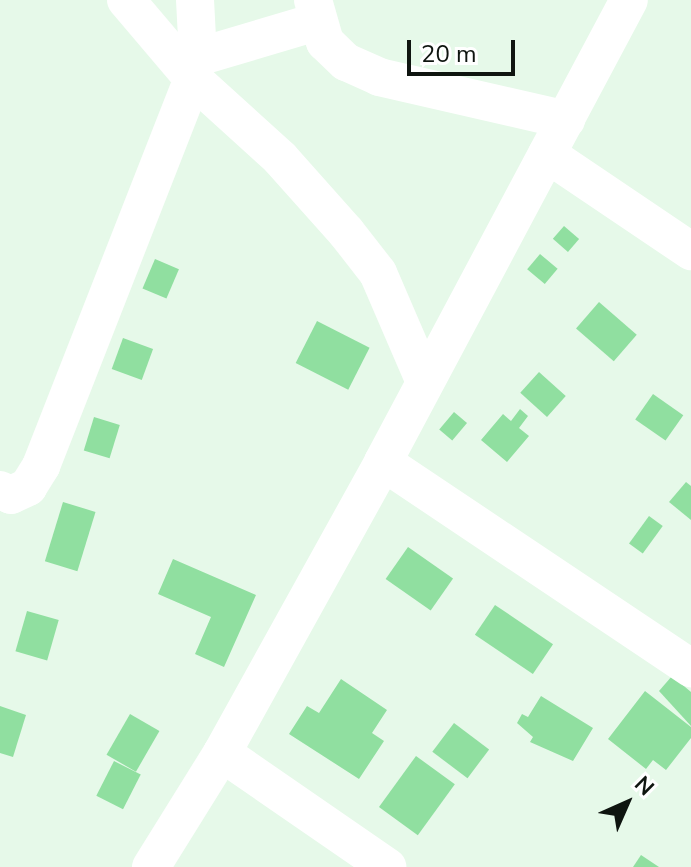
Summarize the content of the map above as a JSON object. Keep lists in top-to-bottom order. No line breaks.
{"scale_bar":"20 m","north":"top right"}
